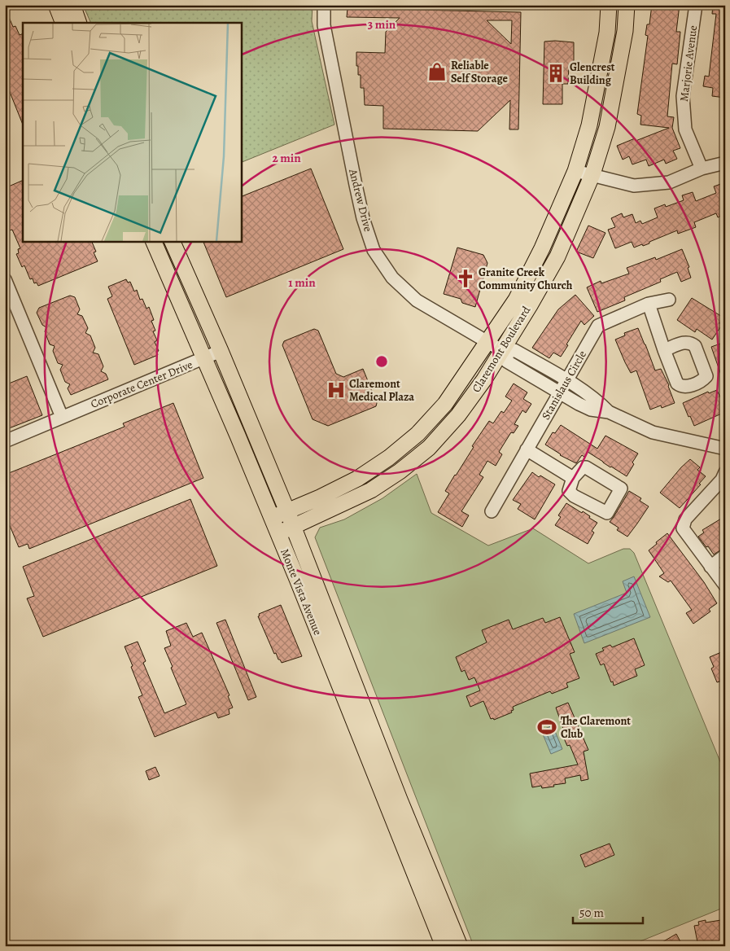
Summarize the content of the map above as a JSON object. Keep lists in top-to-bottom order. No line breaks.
{"streets":{"main road":["Claremont Boulevard","Monte Vista Avenue"],"street":["Marjorie Avenue","Andrew Drive","Corporate Center Drive","Stanislaus Circle"]},"crossings":[["Andrew Drive","Claremont Boulevard"],["Claremont Boulevard","Monte Vista Avenue"],["Corporate Center Drive","Monte Vista Avenue"]],"places":{"shop":["Reliable Self Storage"],"building":["Glencrest Building"],"church":["Granite Creek Community Church"],"hospital":["Claremont Medical Plaza"],"sports":["The Claremont Club"]},"scale_bar":"50 m","rings":["3 min","2 min","1 min"]}
